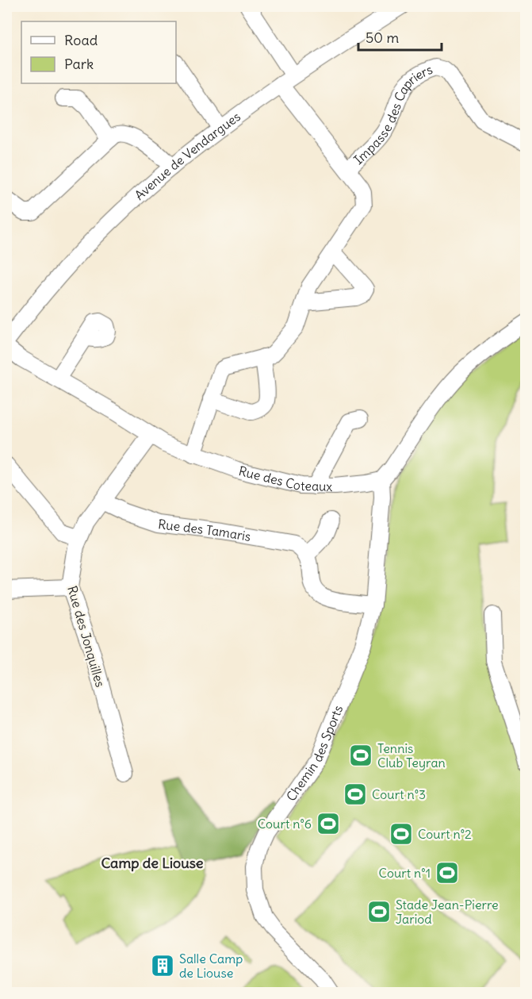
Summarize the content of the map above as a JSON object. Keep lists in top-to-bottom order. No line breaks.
{"streets":{"street":["Impasse des Capriers","Avenue de Vendargues","Rue des Coteaux","Rue des Tamaris","Rue des Jonquilles","Chemin des Sports"]},"crossings":[["Rue des Coteaux","Rue des Jonquilles"],["Rue des Coteaux","Chemin des Sports"],["Rue des Tamaris","Rue des Jonquilles"]],"districts":["Camp de Liouse"],"places":{"sports":["Tennis Club Teyran","Court n°3","Court n°6","Court n°2","Court n°1","Stade Jean-Pierre Jariod"],"building":["Salle Camp de Liouse"]},"legend":["Road","Park"],"scale_bar":"50 m"}
